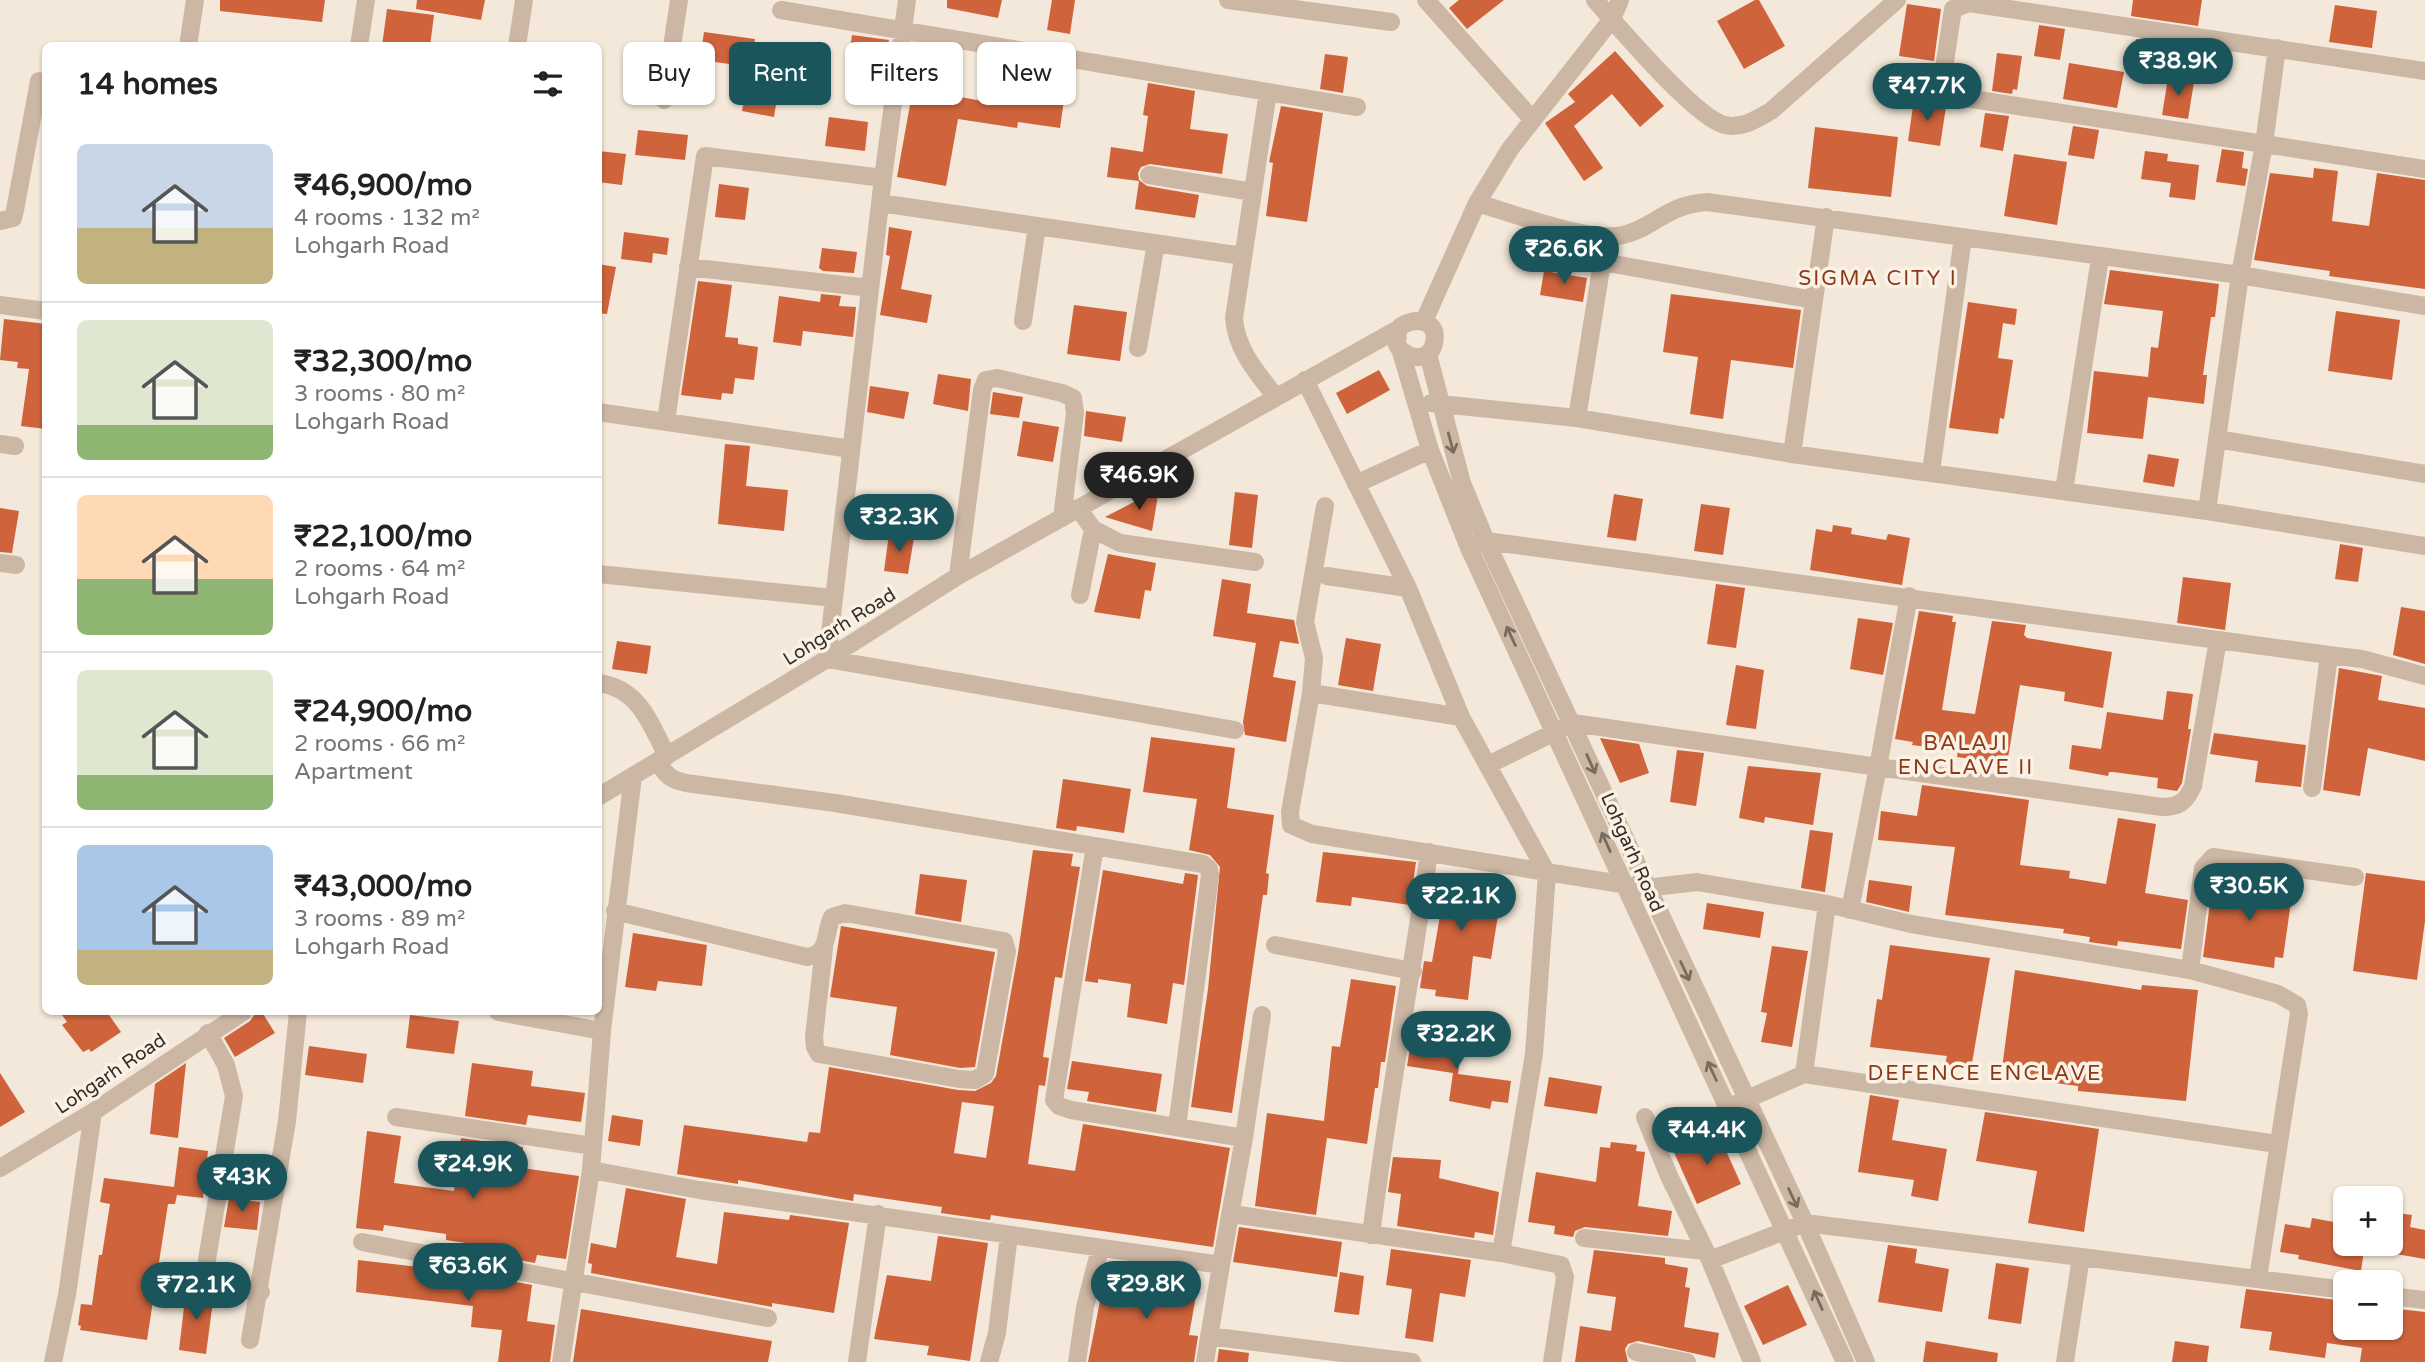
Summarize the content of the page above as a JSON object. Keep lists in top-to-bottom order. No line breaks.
{"streets":{"street":["Lohgarh Road"]},"districts":["SIGMA CITY I","BALAJI ENCLAVE II","DEFENCE ENCLAVE"],"page":{"price":["₹38.9K","₹47.7K","₹26.6K","₹46.9K","₹32.3K","₹30.5K","₹22.1K","₹32.2K","₹44.4K","₹24.9K","₹43K","₹63.6K","₹29.8K","₹72.1K"],"chip":["Buy","Rent","Filters","New"],"heading":"14 homes","list":[{"name":"₹46,900/mo","note":"4 rooms · 132 m² · Lohgarh Road"},{"name":"₹32,300/mo","note":"3 rooms · 80 m² · Lohgarh Road"},{"name":"₹22,100/mo","note":"2 rooms · 64 m² · Lohgarh Road"},{"name":"₹24,900/mo","note":"2 rooms · 66 m² · Apartment"},{"name":"₹43,000/mo","note":"3 rooms · 89 m² · Lohgarh Road"}],"map_buttons":["+","−"]}}
